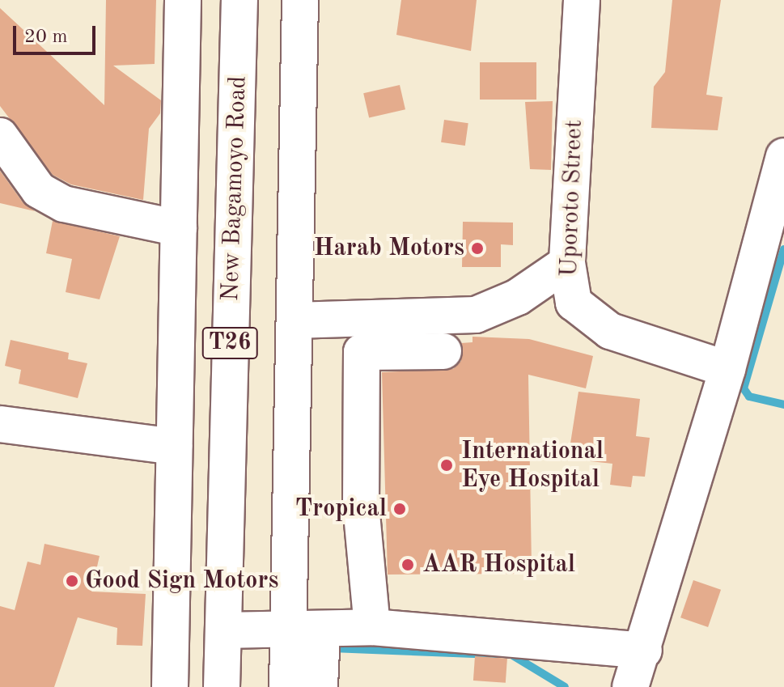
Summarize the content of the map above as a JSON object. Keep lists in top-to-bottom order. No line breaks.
{"streets":{"main road":["New Bagamoyo Road","Uporoto Street","T26"]},"places":["Harab Motors","International Eye Hospital","Tropical","AAR Hospital","Good Sign Motors"],"scale_bar":"20 m"}
